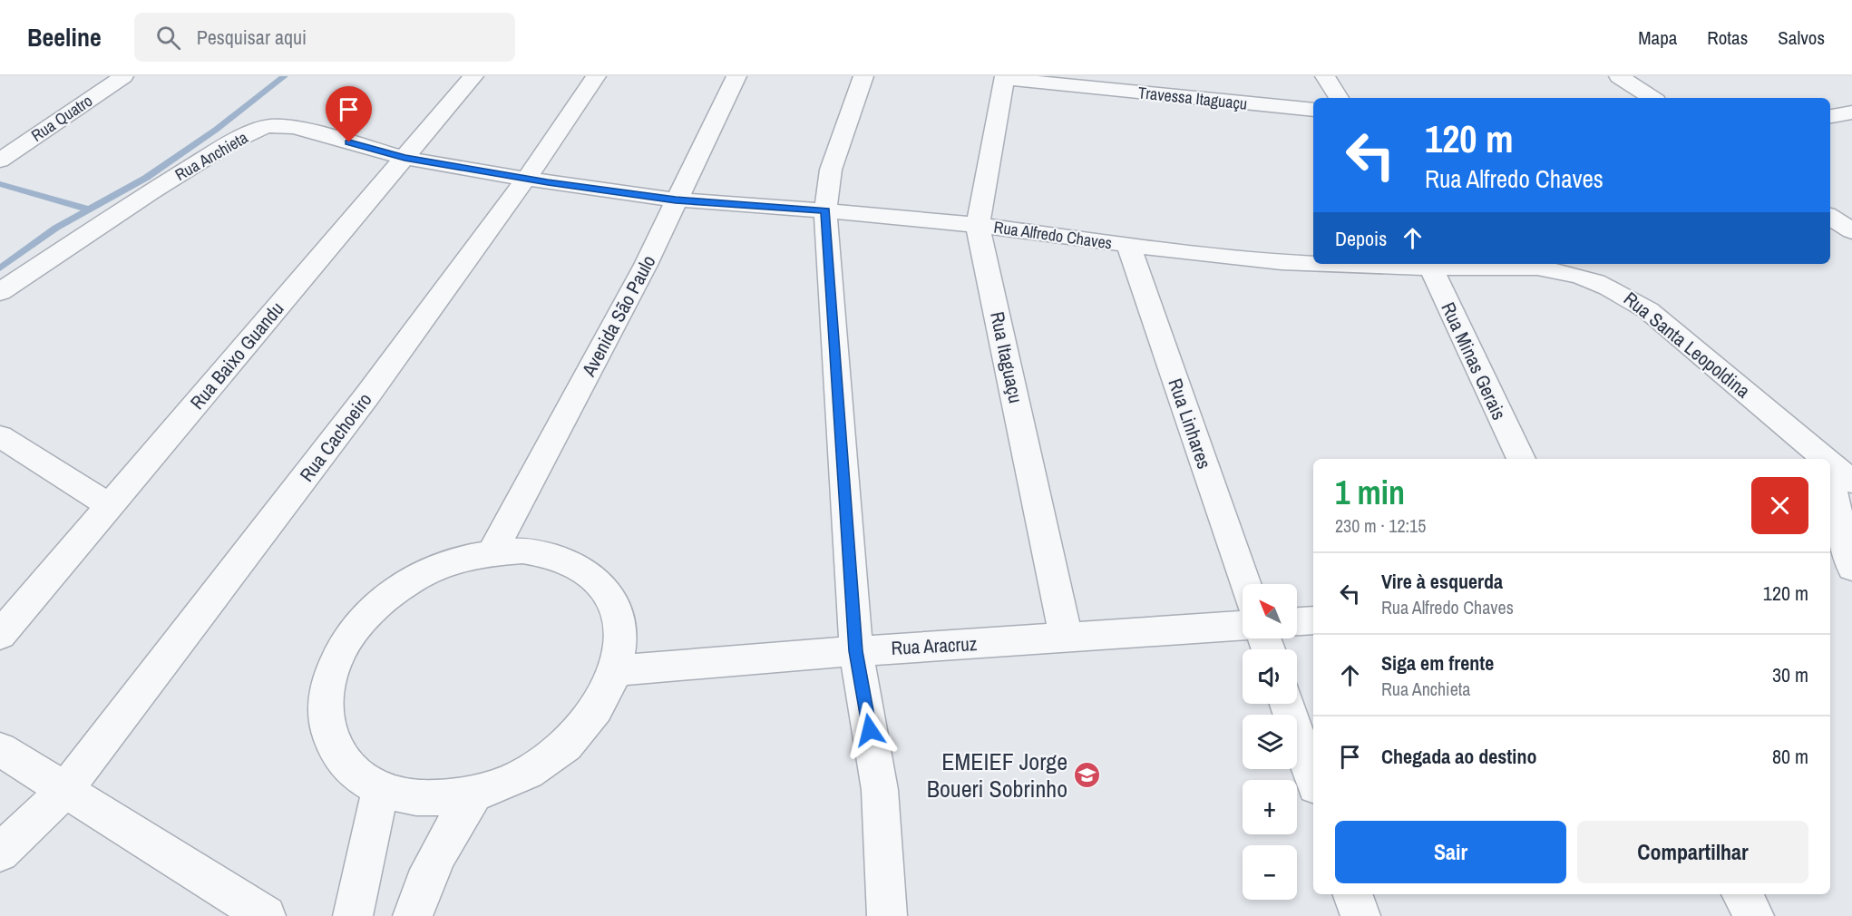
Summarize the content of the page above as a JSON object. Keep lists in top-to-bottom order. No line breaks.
{"streets":{"street":["Travessa Itaguaçu","Rua Quatro","Rua Anchieta","Rua Alfredo Chaves","Avenida São Paulo","Rua Santa Leopoldina","Rua Baixo Guandu","Rua Itaguaçu","Rua Minas Gerais","Rua Linhares","Rua Cachoeiro","Rua Aracruz"]},"crossings":[["Travessa Itaguaçu","Rua Itaguaçu"],["Rua Anchieta","Rua Alfredo Chaves"],["Rua Anchieta","Avenida São Paulo"],["Rua Anchieta","Rua Baixo Guandu"],["Rua Anchieta","Rua Cachoeiro"],["Rua Alfredo Chaves","Avenida São Paulo"],["Rua Alfredo Chaves","Rua Santa Leopoldina"],["Rua Alfredo Chaves","Rua Itaguaçu"],["Rua Alfredo Chaves","Rua Minas Gerais"],["Rua Alfredo Chaves","Rua Linhares"],["Rua Santa Leopoldina","Rua Minas Gerais"],["Rua Itaguaçu","Rua Aracruz"]],"places":{"school or university":["EMEIEF Jorge Boueri Sobrinho"]},"north":"top left","page":{"header":"Beeline","search":"Pesquisar aqui","nav":["Mapa","Rotas","Salvos"],"turn":["120 m","Rua Alfredo Chaves"],"then":"Depois","heading":["1 min","230 m · 12:15"],"list":[{"name":"Vire à esquerda","note":"Rua Alfredo Chaves","value":"120 m"},{"name":"Siga em frente","note":"Rua Anchieta","value":"30 m"},{"name":"Chegada ao destino","value":"80 m"}],"map_buttons":["+","−"],"buttons":["Sair","Compartilhar"]}}
